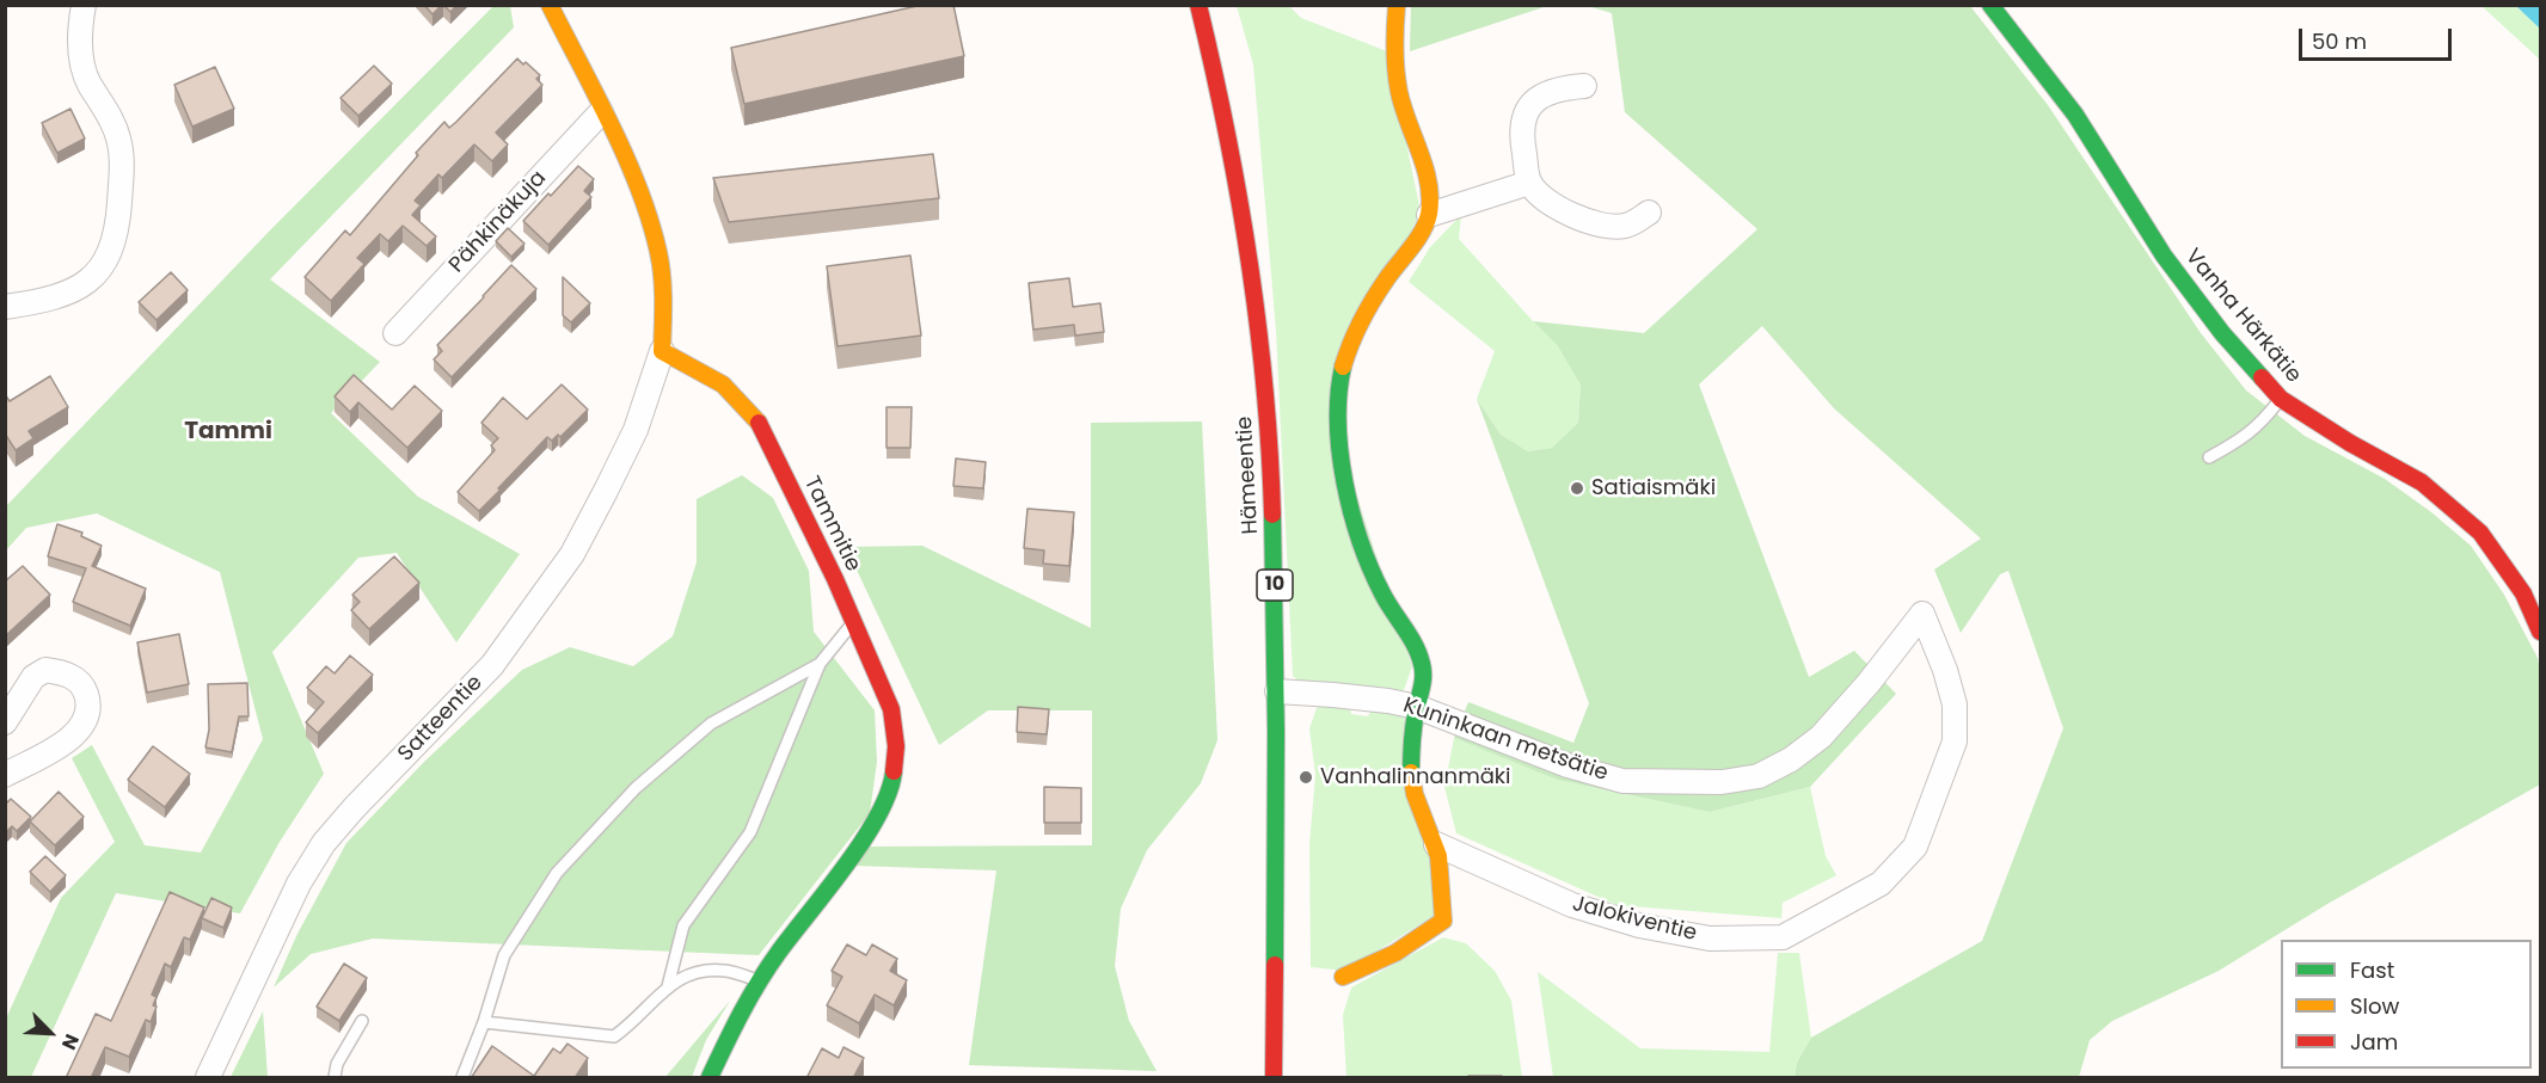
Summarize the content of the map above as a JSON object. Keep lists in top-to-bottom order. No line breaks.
{"streets":{"main road":["Vanha Härkätie","Hämeentie","Tammitie","10"],"street":["Pähkinäkuja","Satteentie","Kuninkaan metsätie","Jalokiventie"]},"crossings":[["Hämeentie","Kuninkaan metsätie"],["Tammitie","Satteentie"],["Kuninkaan metsätie","Jalokiventie"]],"districts":["Tammi"],"places":["Satiaismäki","Vanhalinnanmäki"],"legend":["Fast","Slow","Jam"],"scale_bar":"50 m","north":"bottom right"}
